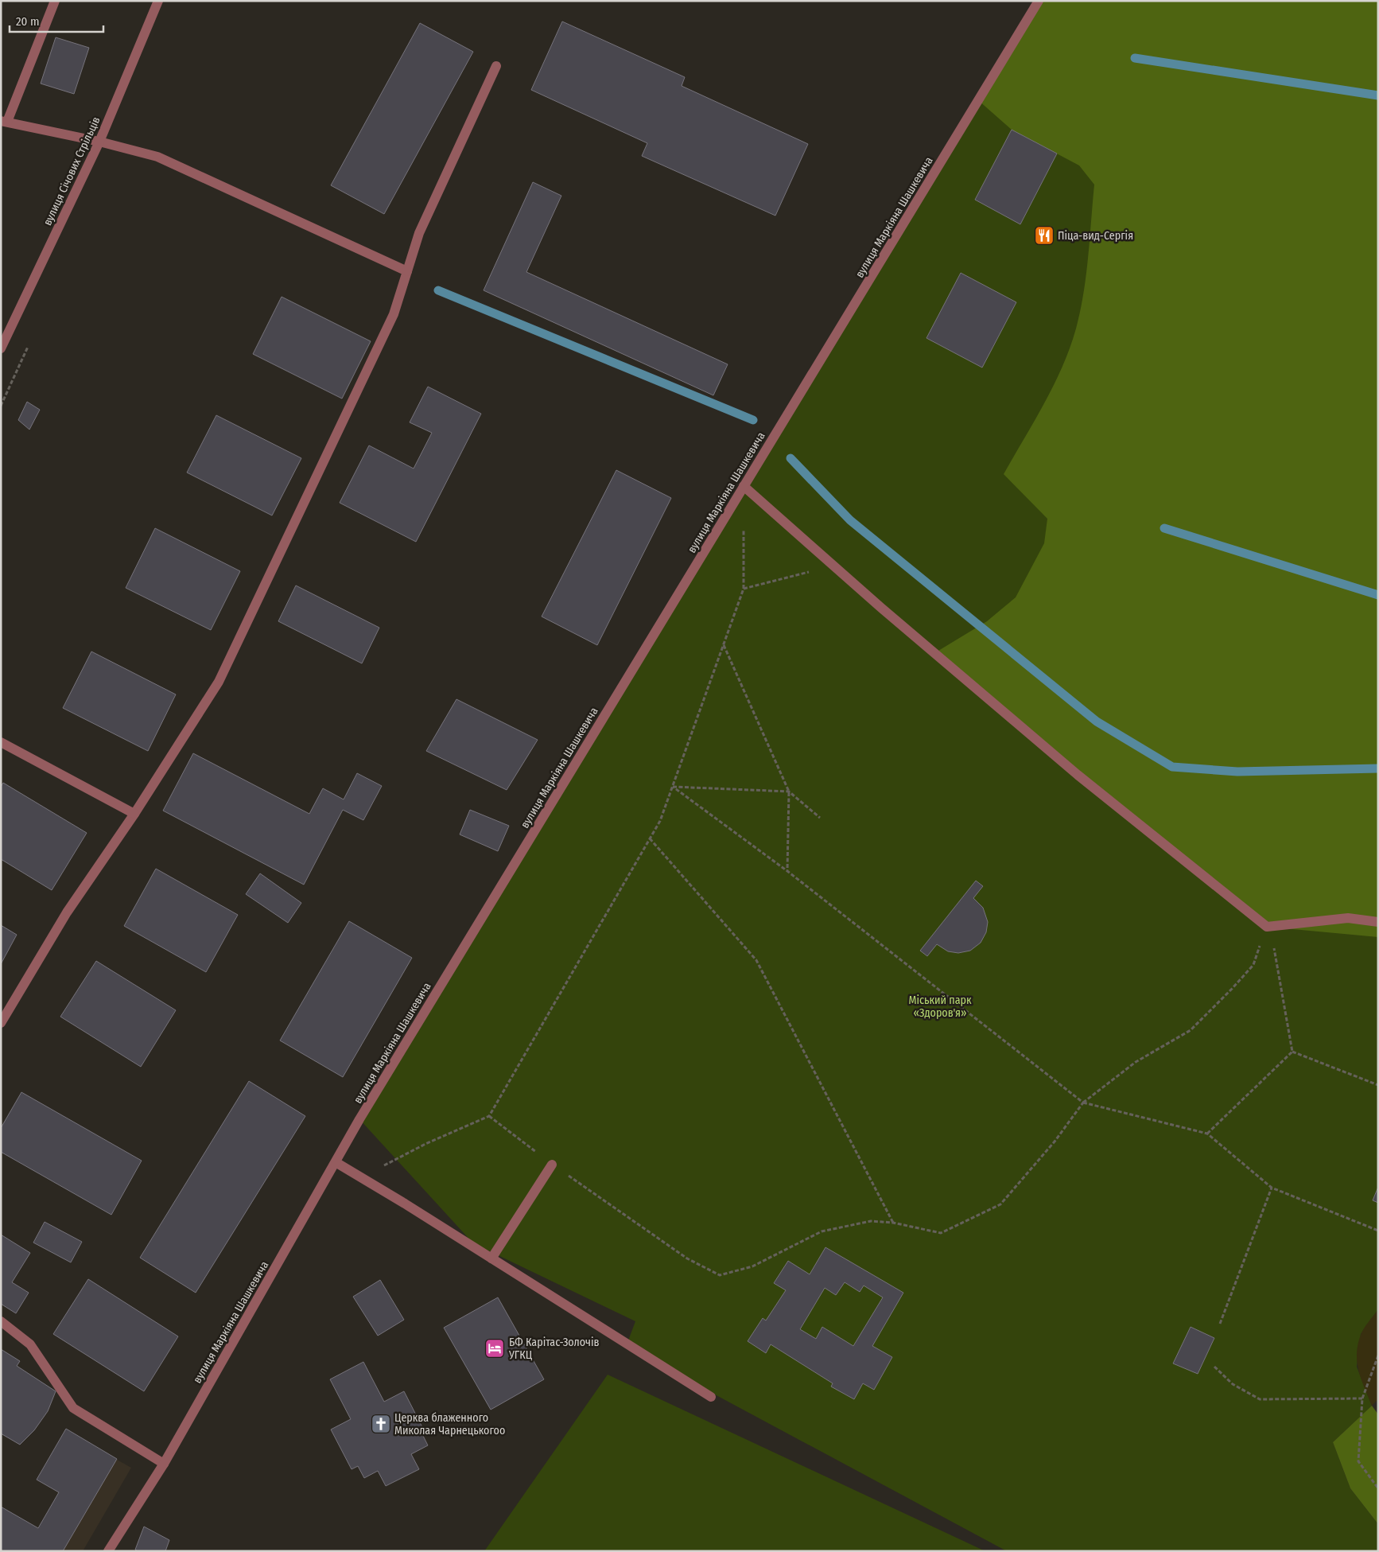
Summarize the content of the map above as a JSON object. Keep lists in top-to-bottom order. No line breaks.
{"streets":{"street":["вулиця Січових Стрільців","вулиця Маркіяна Шашкевича"]},"parks":["Міський парк «Здоров'я»"],"places":{"restaurant":["Піца-вид-Сергія"],"hotel":["БФ Карітас-Золочів УГКЦ"],"church":["Церква блаженного Миколая Чарнецькогоо"]},"scale_bar":"20 m"}
